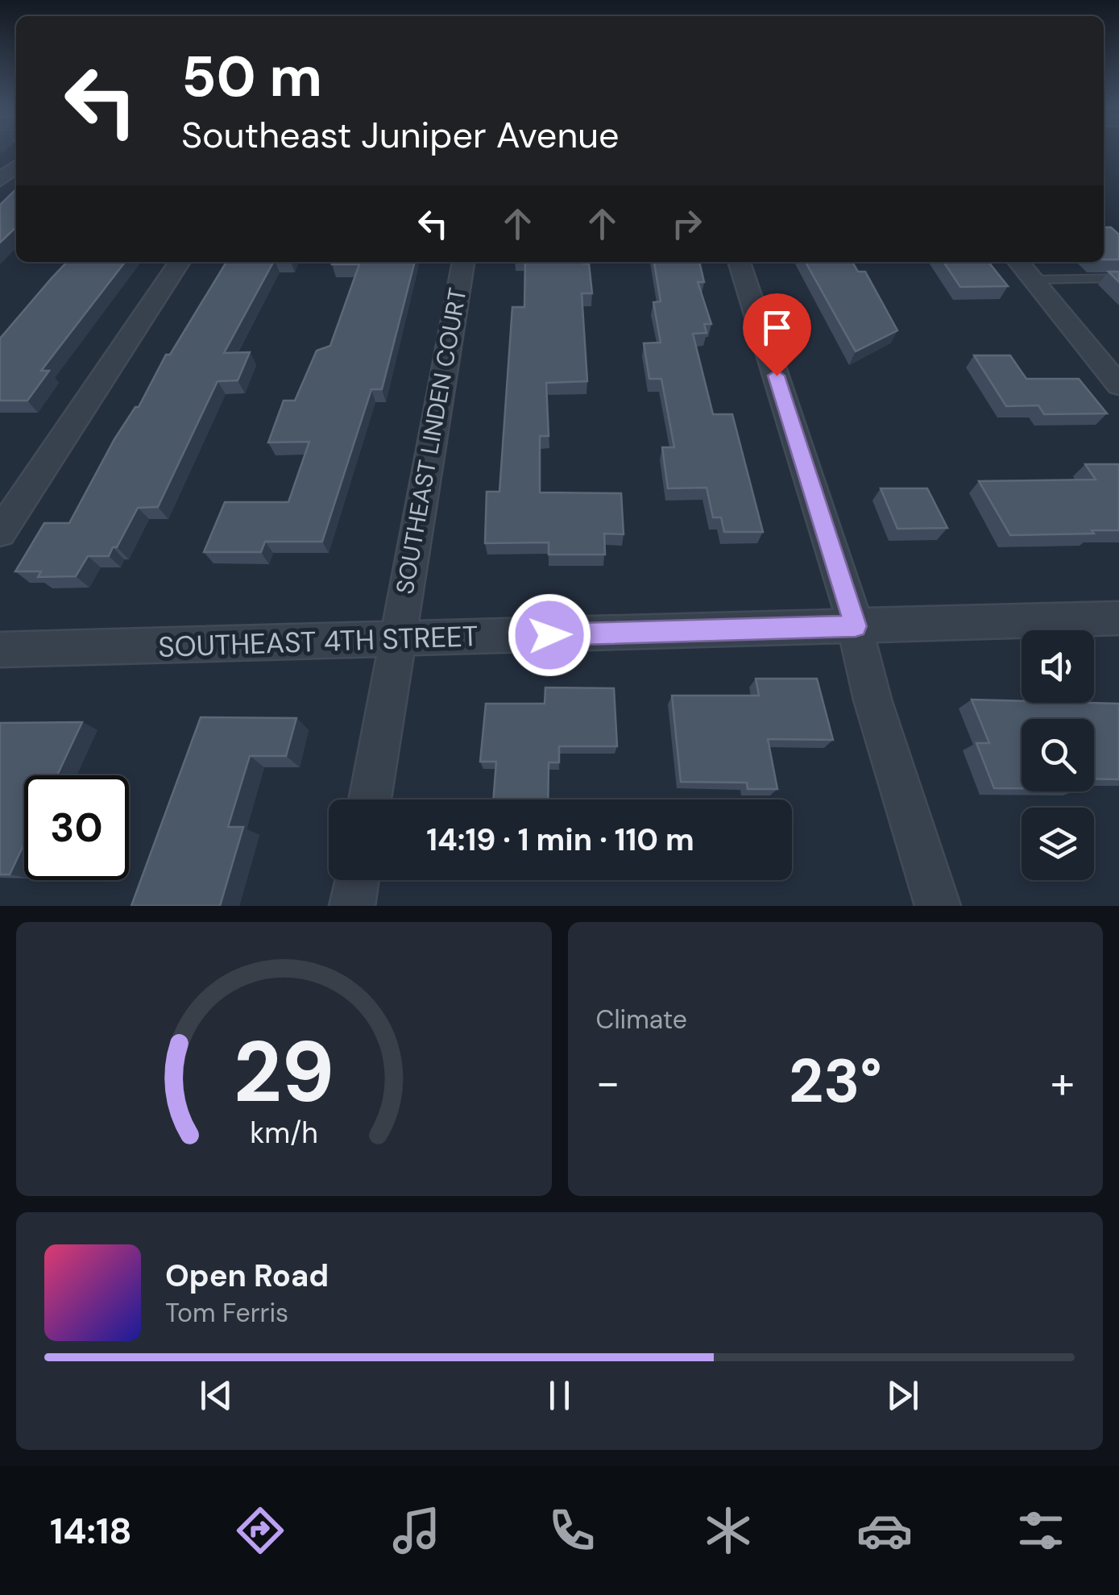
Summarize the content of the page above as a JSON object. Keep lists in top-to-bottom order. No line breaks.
{"streets":{"street":["SOUTHEAST LINDEN COURT","SOUTHEAST 4TH STREET"]},"crossings":[["SOUTHEAST LINDEN COURT","SOUTHEAST 4TH STREET"]],"page":{"turn":["50 m","Southeast Juniper Avenue"],"limit":"30","trip":"14:19 · 1 min · 110 m","tile":"Climate","heat":["−","23°","+"],"song":["Open Road","Tom Ferris"],"tabs":"14:18","gauge":["29","km/h"]}}
